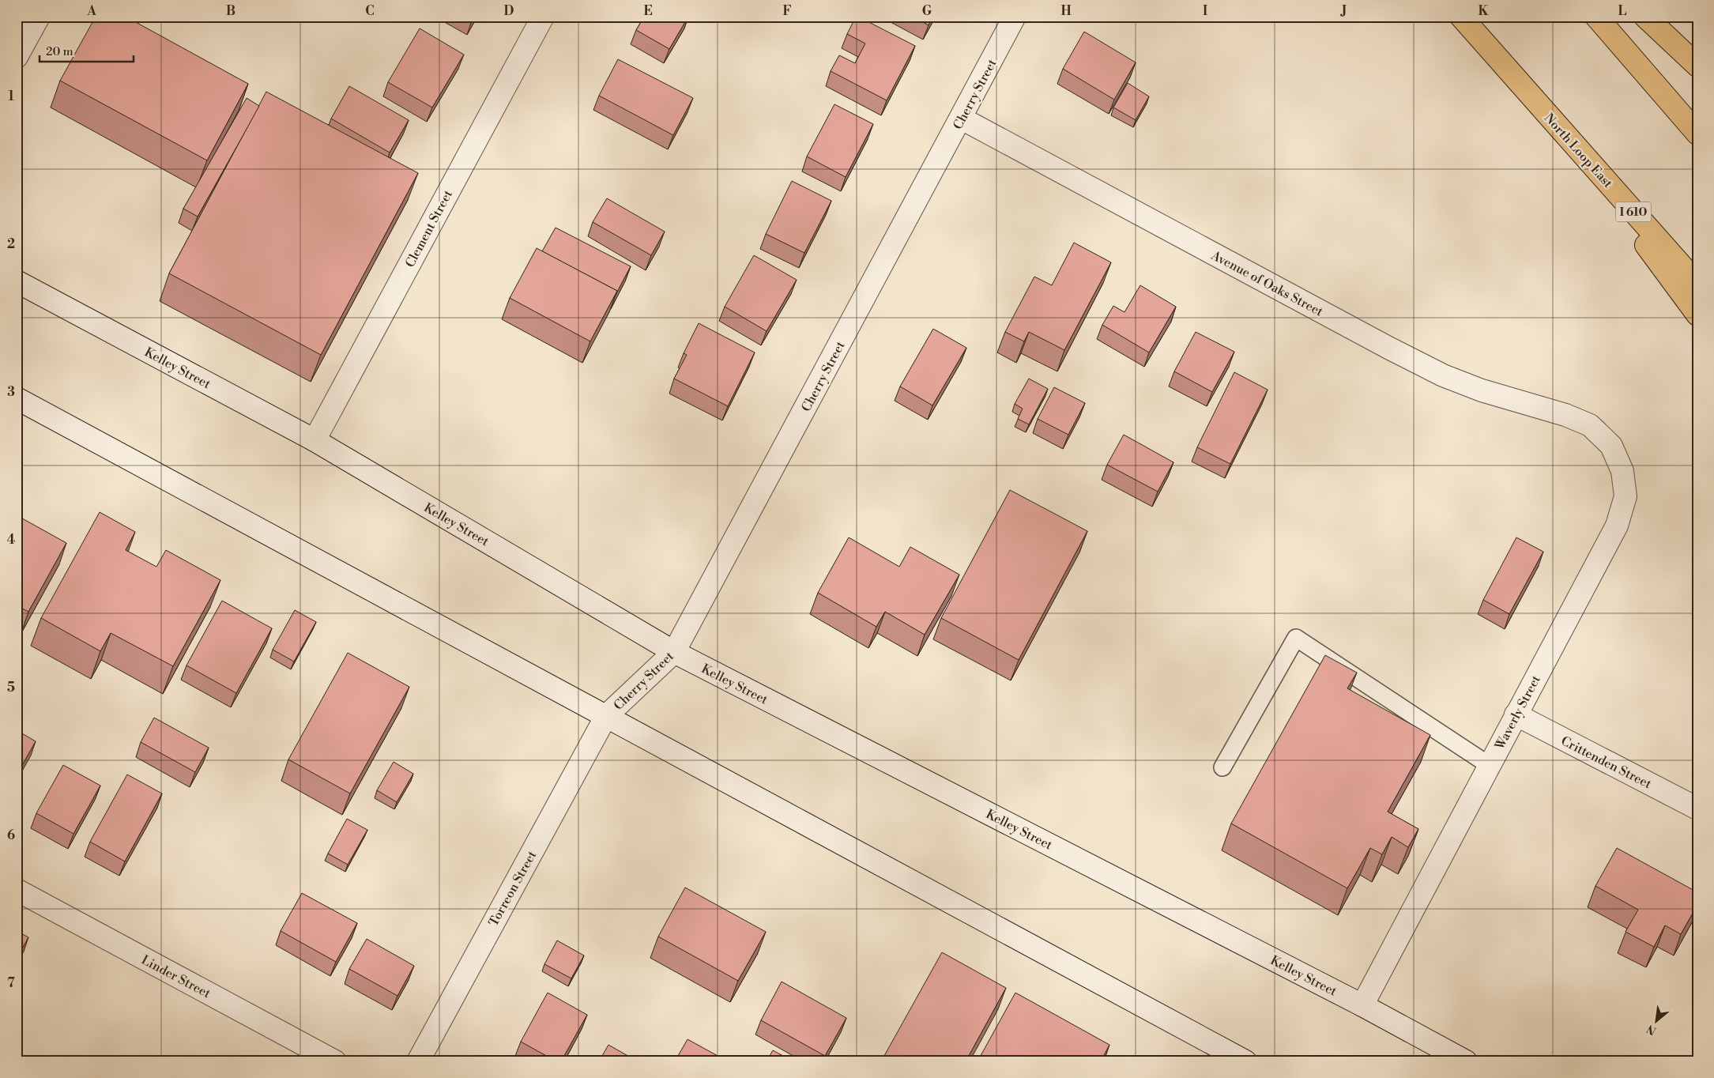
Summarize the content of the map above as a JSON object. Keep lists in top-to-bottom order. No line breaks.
{"streets":{"highway":["North Loop East","I 610"],"street":["Cherry Street","Clement Street","Avenue of Oaks Street","Kelley Street","Waverly Street","Crittenden Street","Torreon Street","Linder Street"]},"crossings":[["Cherry Street","Avenue of Oaks Street"],["Cherry Street","Kelley Street"],["Cherry Street","Torreon Street"],["Clement Street","Kelley Street"],["Avenue of Oaks Street","Waverly Street"],["Kelley Street","Waverly Street"],["Waverly Street","Crittenden Street"]],"scale_bar":"20 m","north":"bottom left","grid":{"columns":["A","B","C","D","E","F","G","H","I","J","K","L"],"rows":["1","2","3","4","5","6","7"]}}
